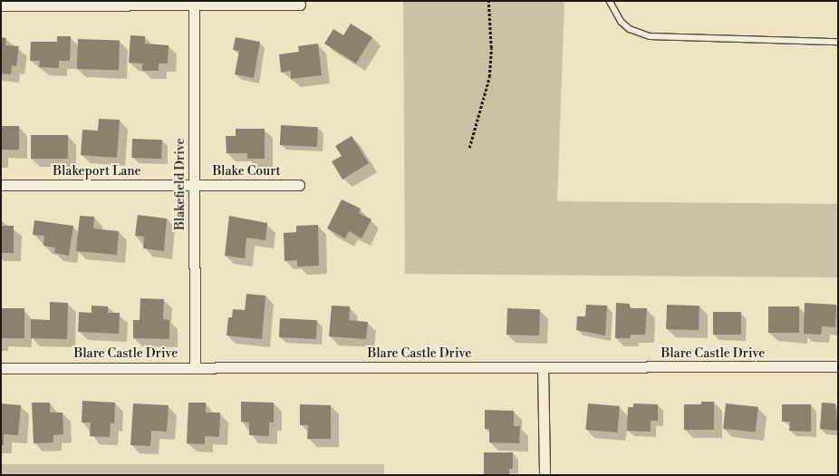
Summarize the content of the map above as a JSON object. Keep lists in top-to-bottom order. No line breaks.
{"streets":{"street":["Blakeport Lane","Blake Court","Blakefield Drive","Blare Castle Drive"]},"crossings":[["Blakeport Lane","Blake Court"],["Blakeport Lane","Blakefield Drive"],["Blake Court","Blakefield Drive"],["Blakefield Drive","Blare Castle Drive"]]}
